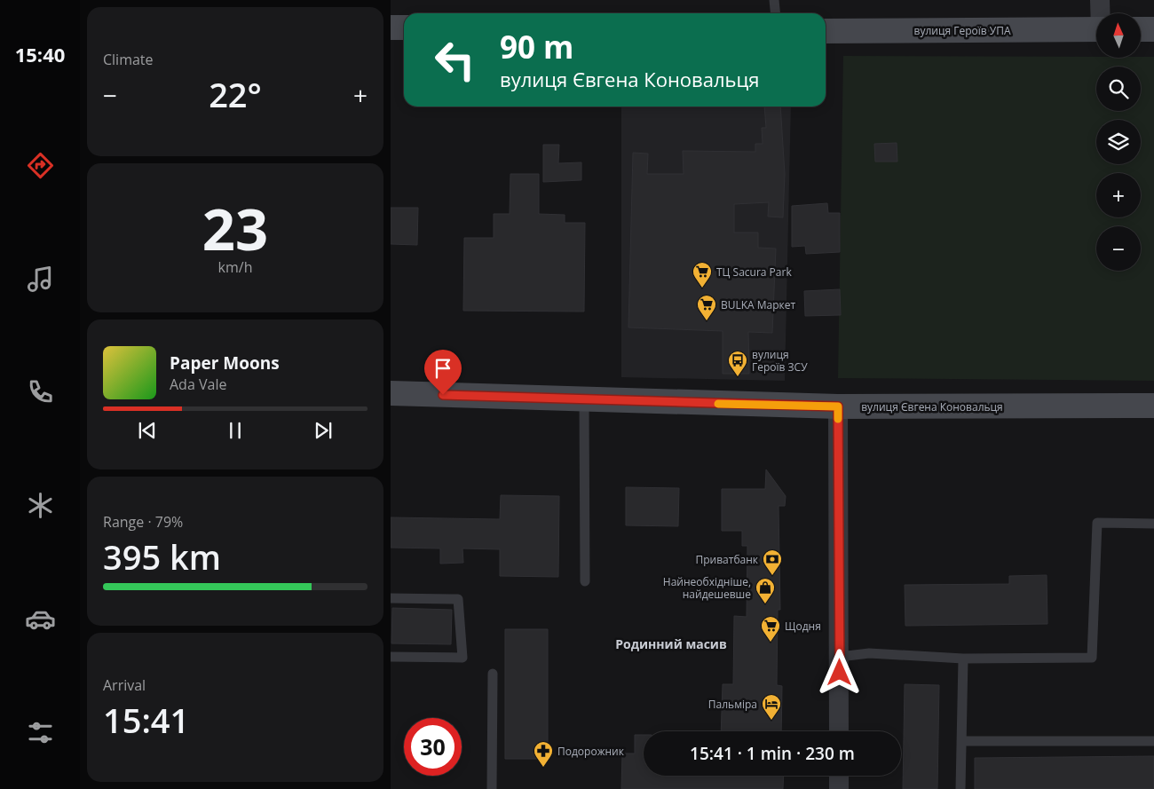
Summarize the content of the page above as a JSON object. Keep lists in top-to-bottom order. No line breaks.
{"streets":{"street":["вулиця Героїв УПА","вулиця Євгена Коновальця"]},"districts":["Родинний масив"],"places":{"supermarket":["ТЦ Sacura Park","BULKA Маркет","Щодня"],"bus stop":["вулиця Героїв ЗСУ"],"bank":["Приватбанк"],"shop":["Найнеобхідніше, найдешевше"],"hotel":["Пальміра"],"pharmacy":["Подорожник"]},"north":"top","page":{"tabs":"15:40","tile":["Climate",["23","km/h"],["Range · 79%","395 km"],["Arrival","15:41"]],"map_buttons":["+","−"],"turn":["90 m","вулиця Євгена Коновальця"],"heat":["−","22°","+"],"song":["Paper Moons","Ada Vale"],"limit":"30","trip":"15:41 · 1 min · 230 m"}}
